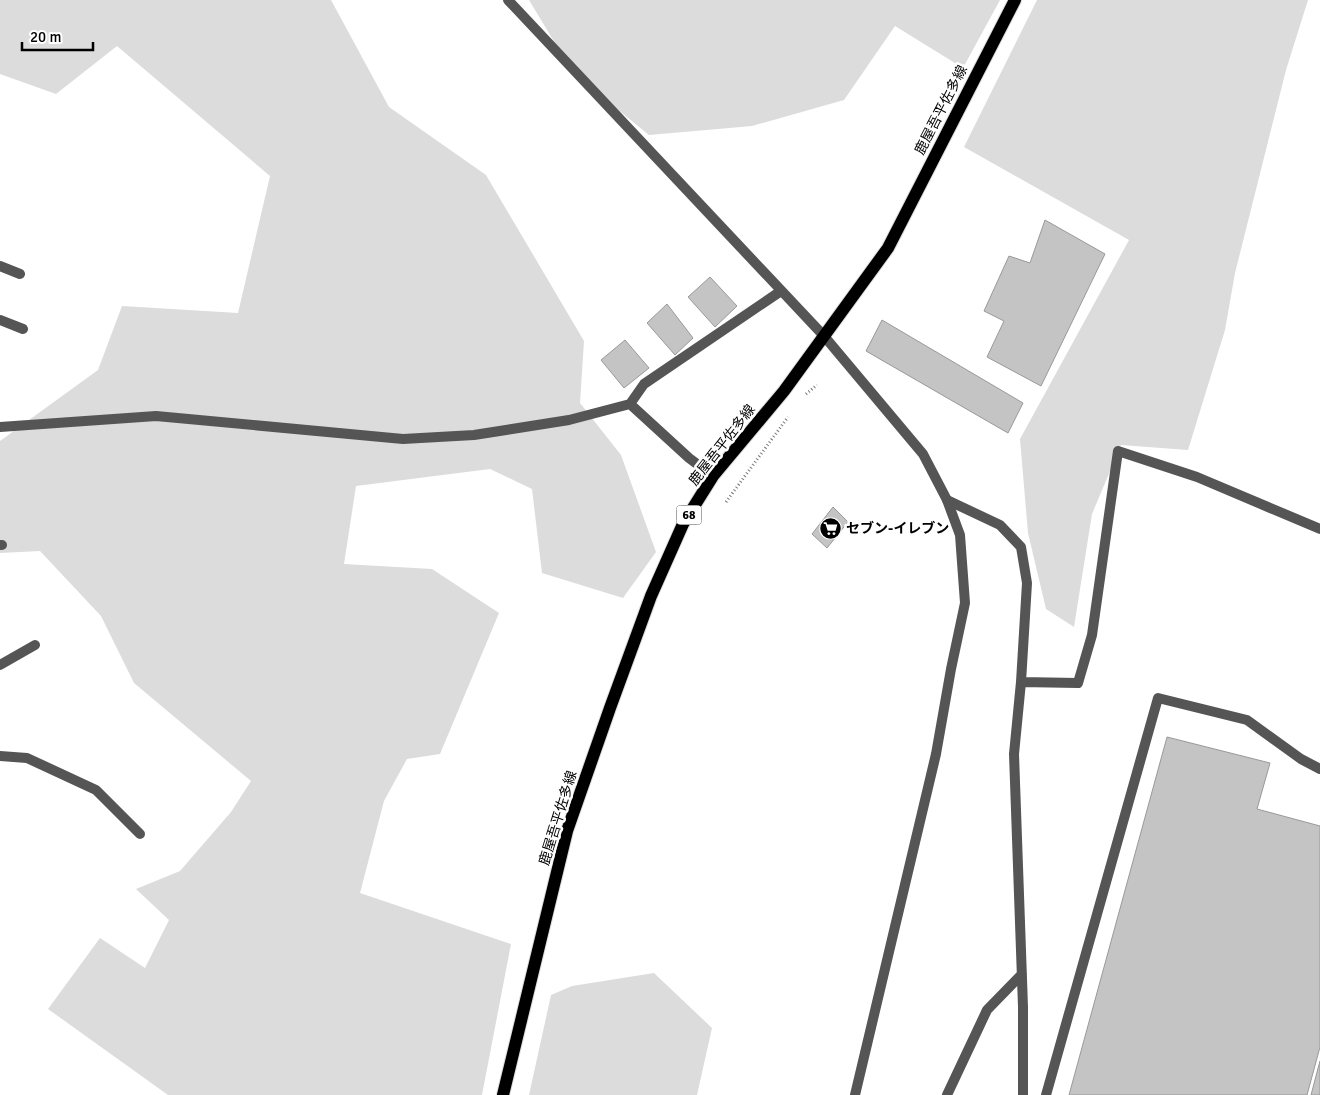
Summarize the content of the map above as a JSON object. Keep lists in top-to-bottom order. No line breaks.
{"streets":{"main road":["鹿屋吾平佐多線","68"]},"places":{"supermarket":["セブン-イレブン"]},"scale_bar":"20 m"}
